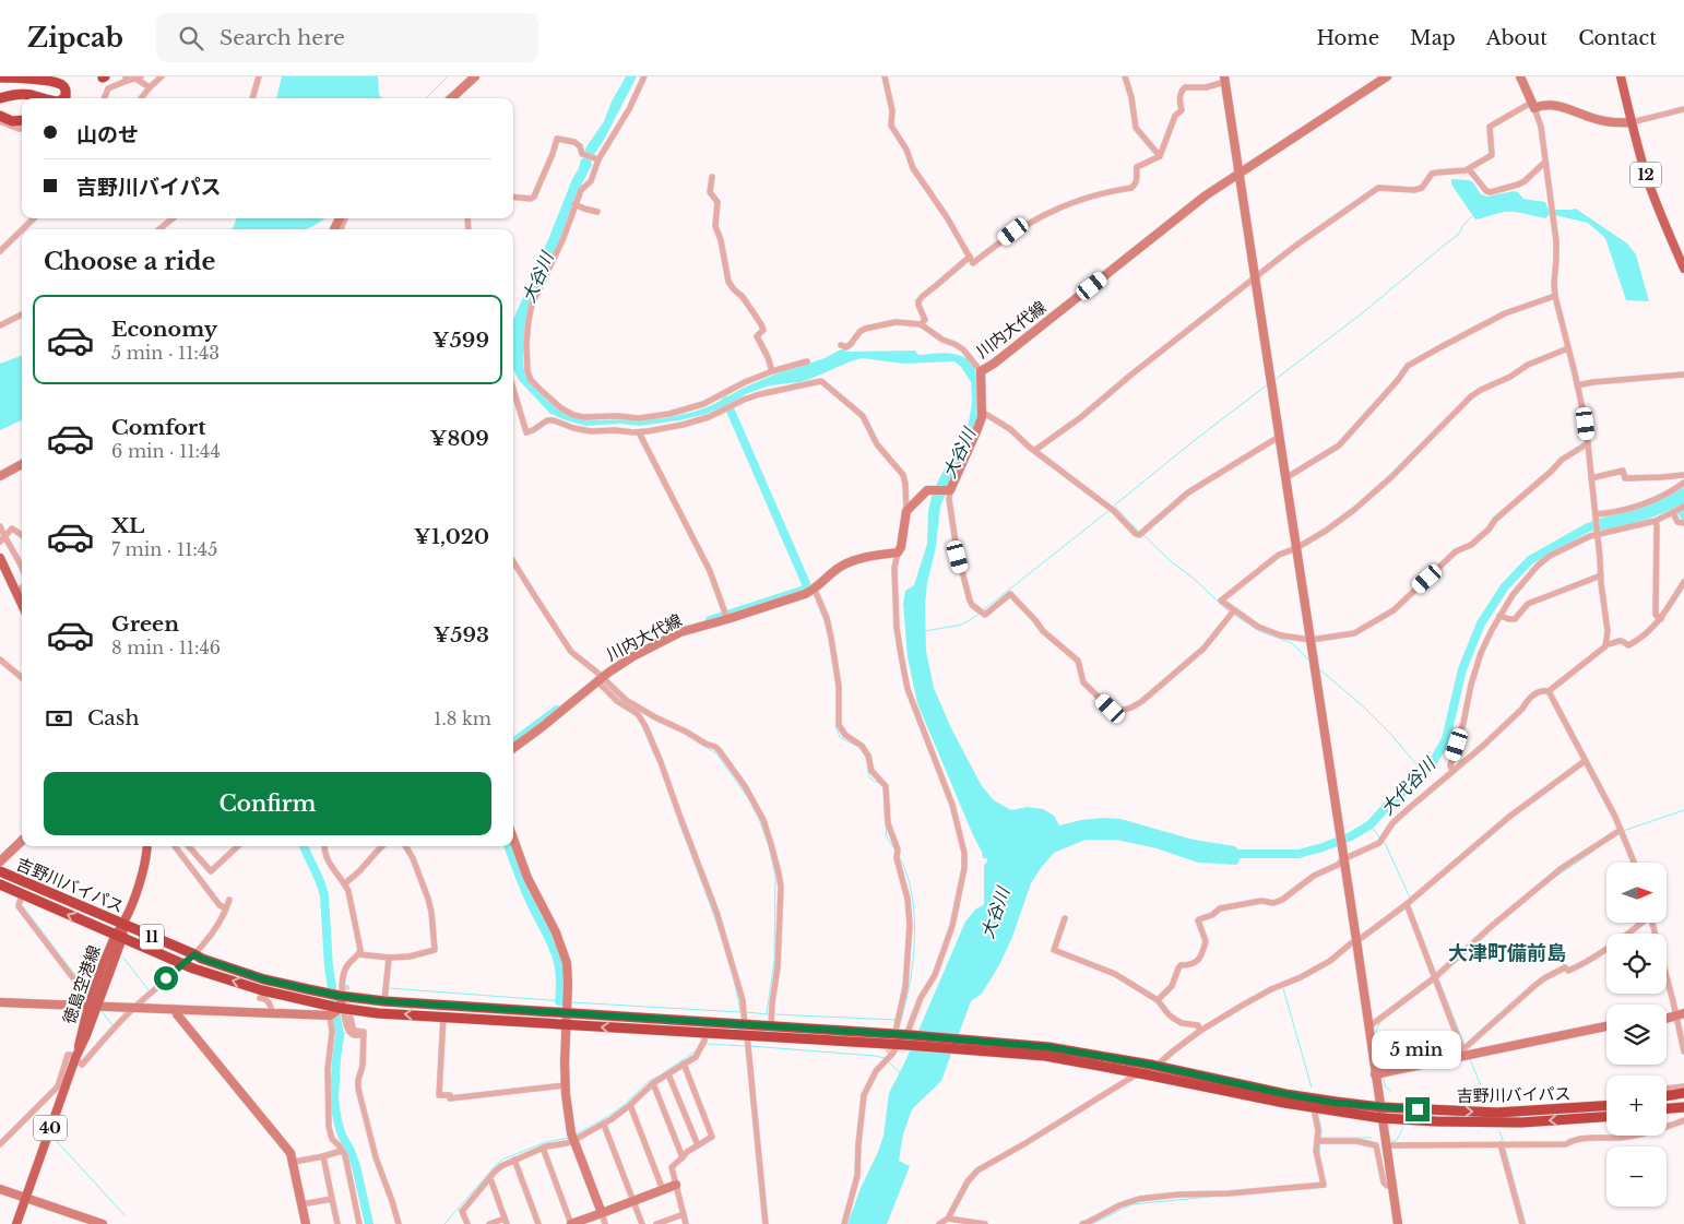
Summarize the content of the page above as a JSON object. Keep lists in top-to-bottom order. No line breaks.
{"streets":{"highway":["吉野川バイパス","11"],"main road":["12","徳島空港線","40"],"street":["川内大代線"]},"crossings":[["吉野川バイパス","徳島空港線"]],"districts":["大津町備前島"],"water":["大谷川","大代谷川"],"north":"right","page":{"header":"Zipcab","search":"Search here","nav":["Home","Map","About","Contact"],"banner":["山のせ","吉野川バイパス"],"heading":"Choose a ride","list":[{"name":"Economy","note":"5 min · 11:43","value":"¥599"},{"name":"Comfort","note":"6 min · 11:44","value":"¥809"},{"name":"XL","note":"7 min · 11:45","value":"¥1,020"},{"name":"Green","note":"8 min · 11:46","value":"¥593"}],"pay":["Cash","1.8 km"],"buttons":"Confirm","map_buttons":["+","−"],"bubble":"5 min"}}
